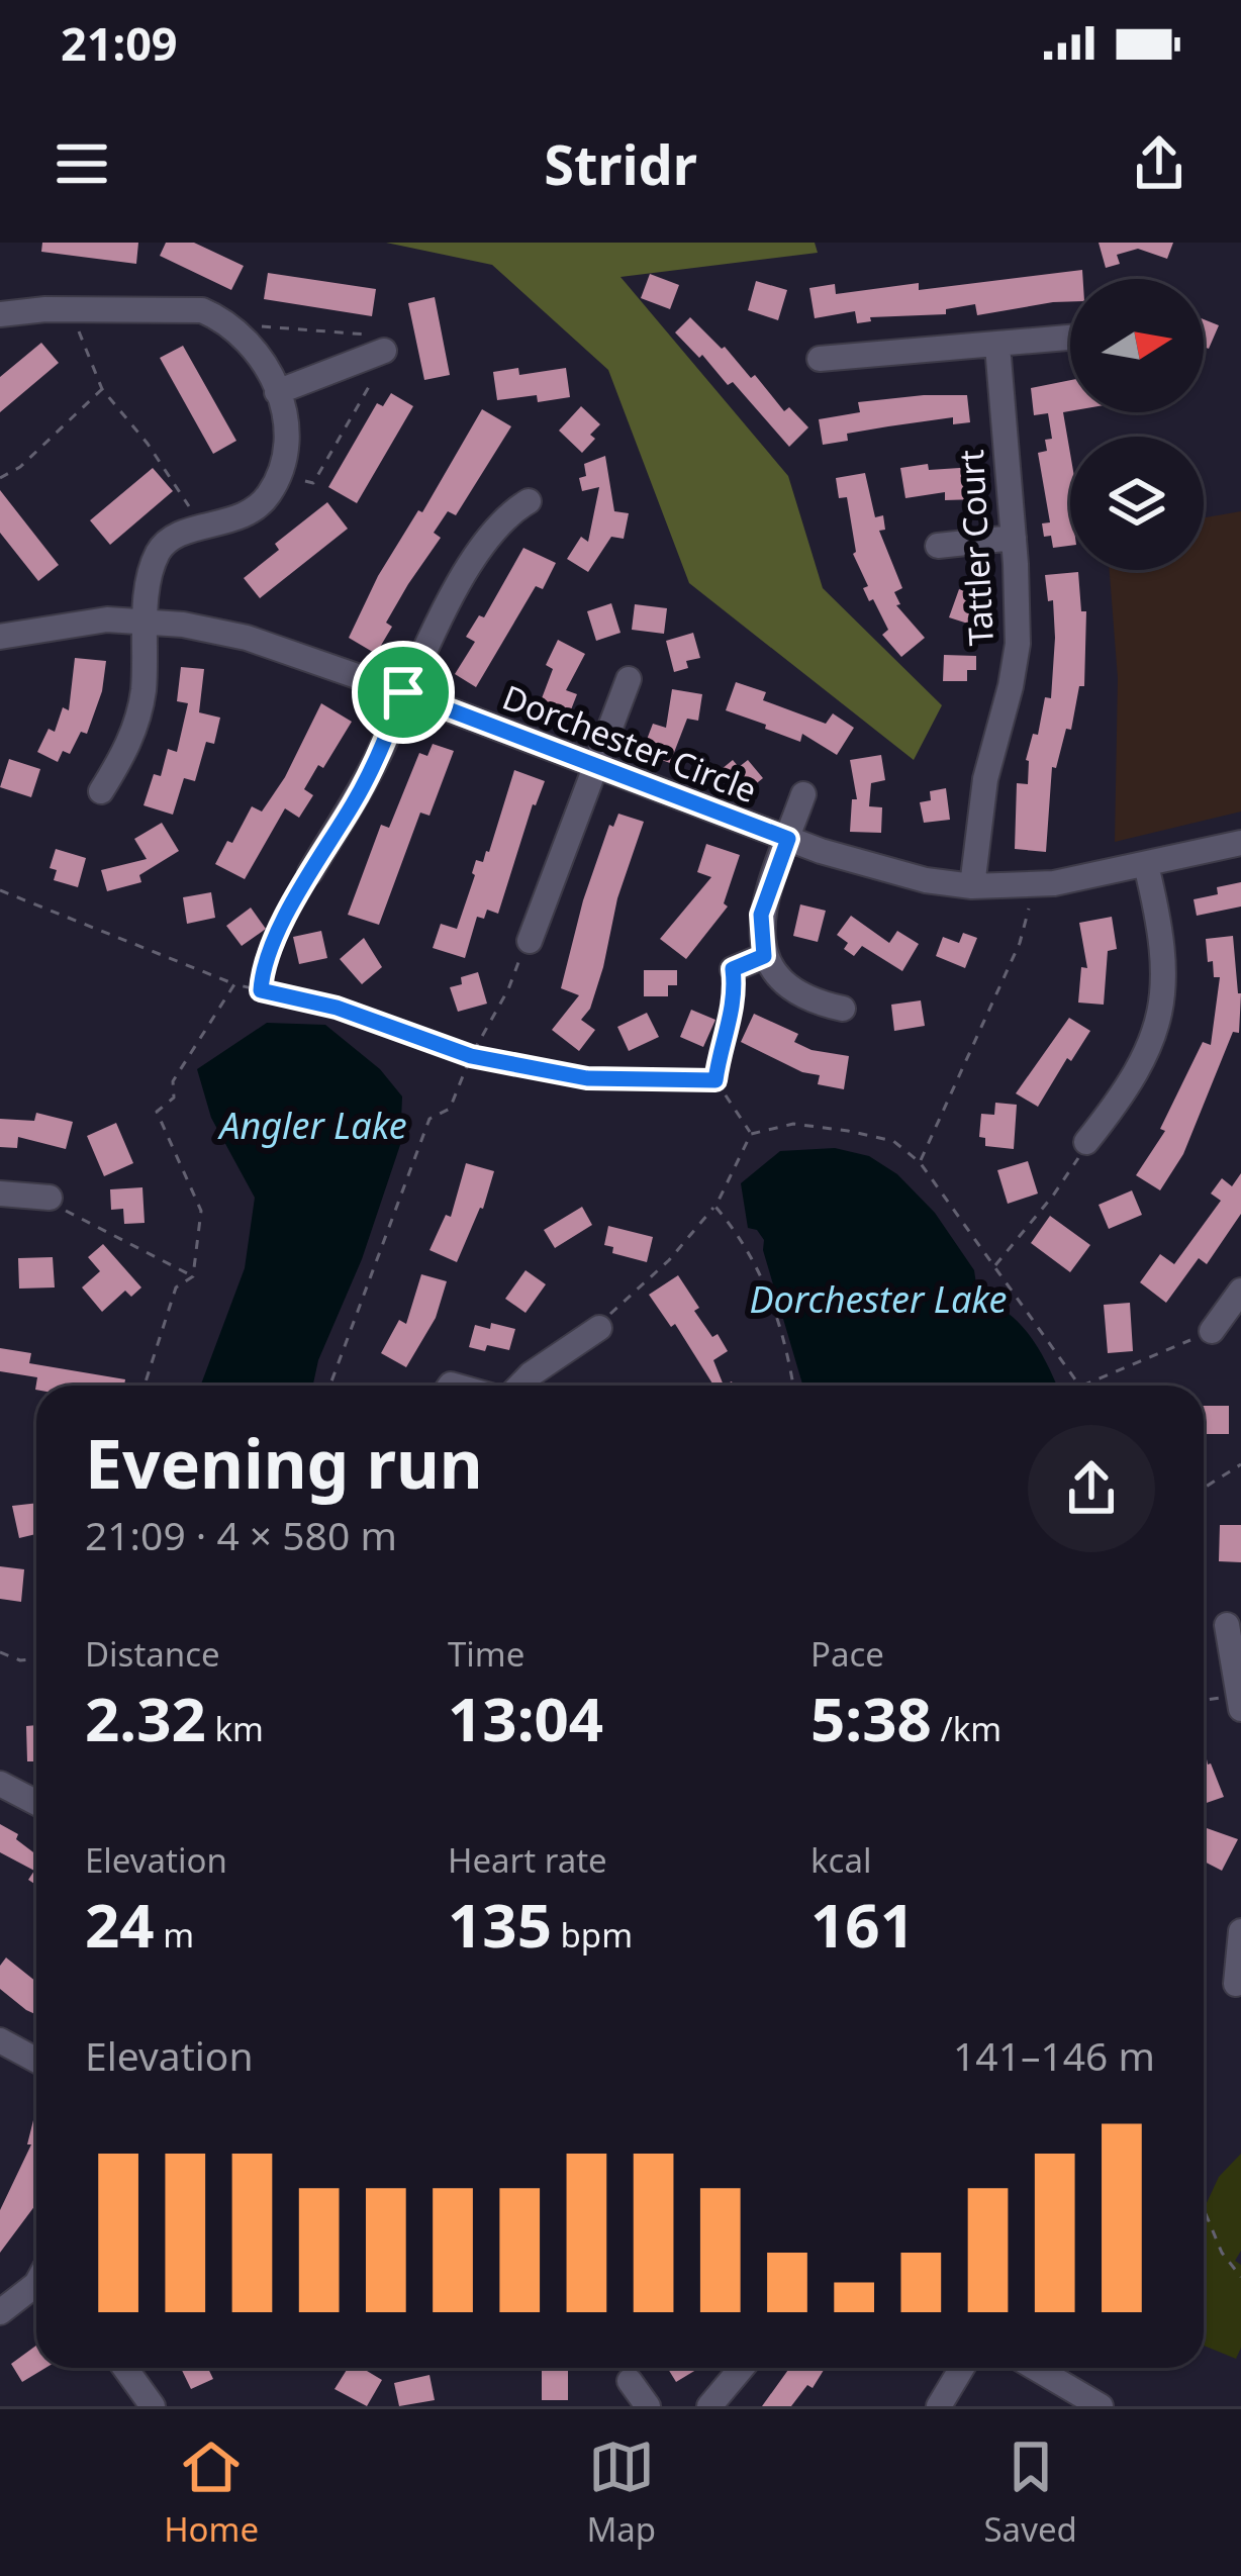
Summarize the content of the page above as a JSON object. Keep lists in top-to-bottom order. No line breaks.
{"streets":{"street":["Tattler Court","Dorchester Circle"]},"crossings":[["Tattler Court","Dorchester Circle"]],"water":["Angler Lake","Dorchester Lake"],"north":"right","page":{"status":"21:09","header":"Stridr","heading":["Evening run","21:09 · 4 × 580 m"],"stats":[["Distance","2.32 km"],["Time","13:04"],["Pace","5:38 /km"],["Elevation","24 m"],["Heart rate","135 bpm"],["kcal","161"]],"chart":["Elevation","141–146 m"],"tabs":["Home","Map","Saved"]}}
